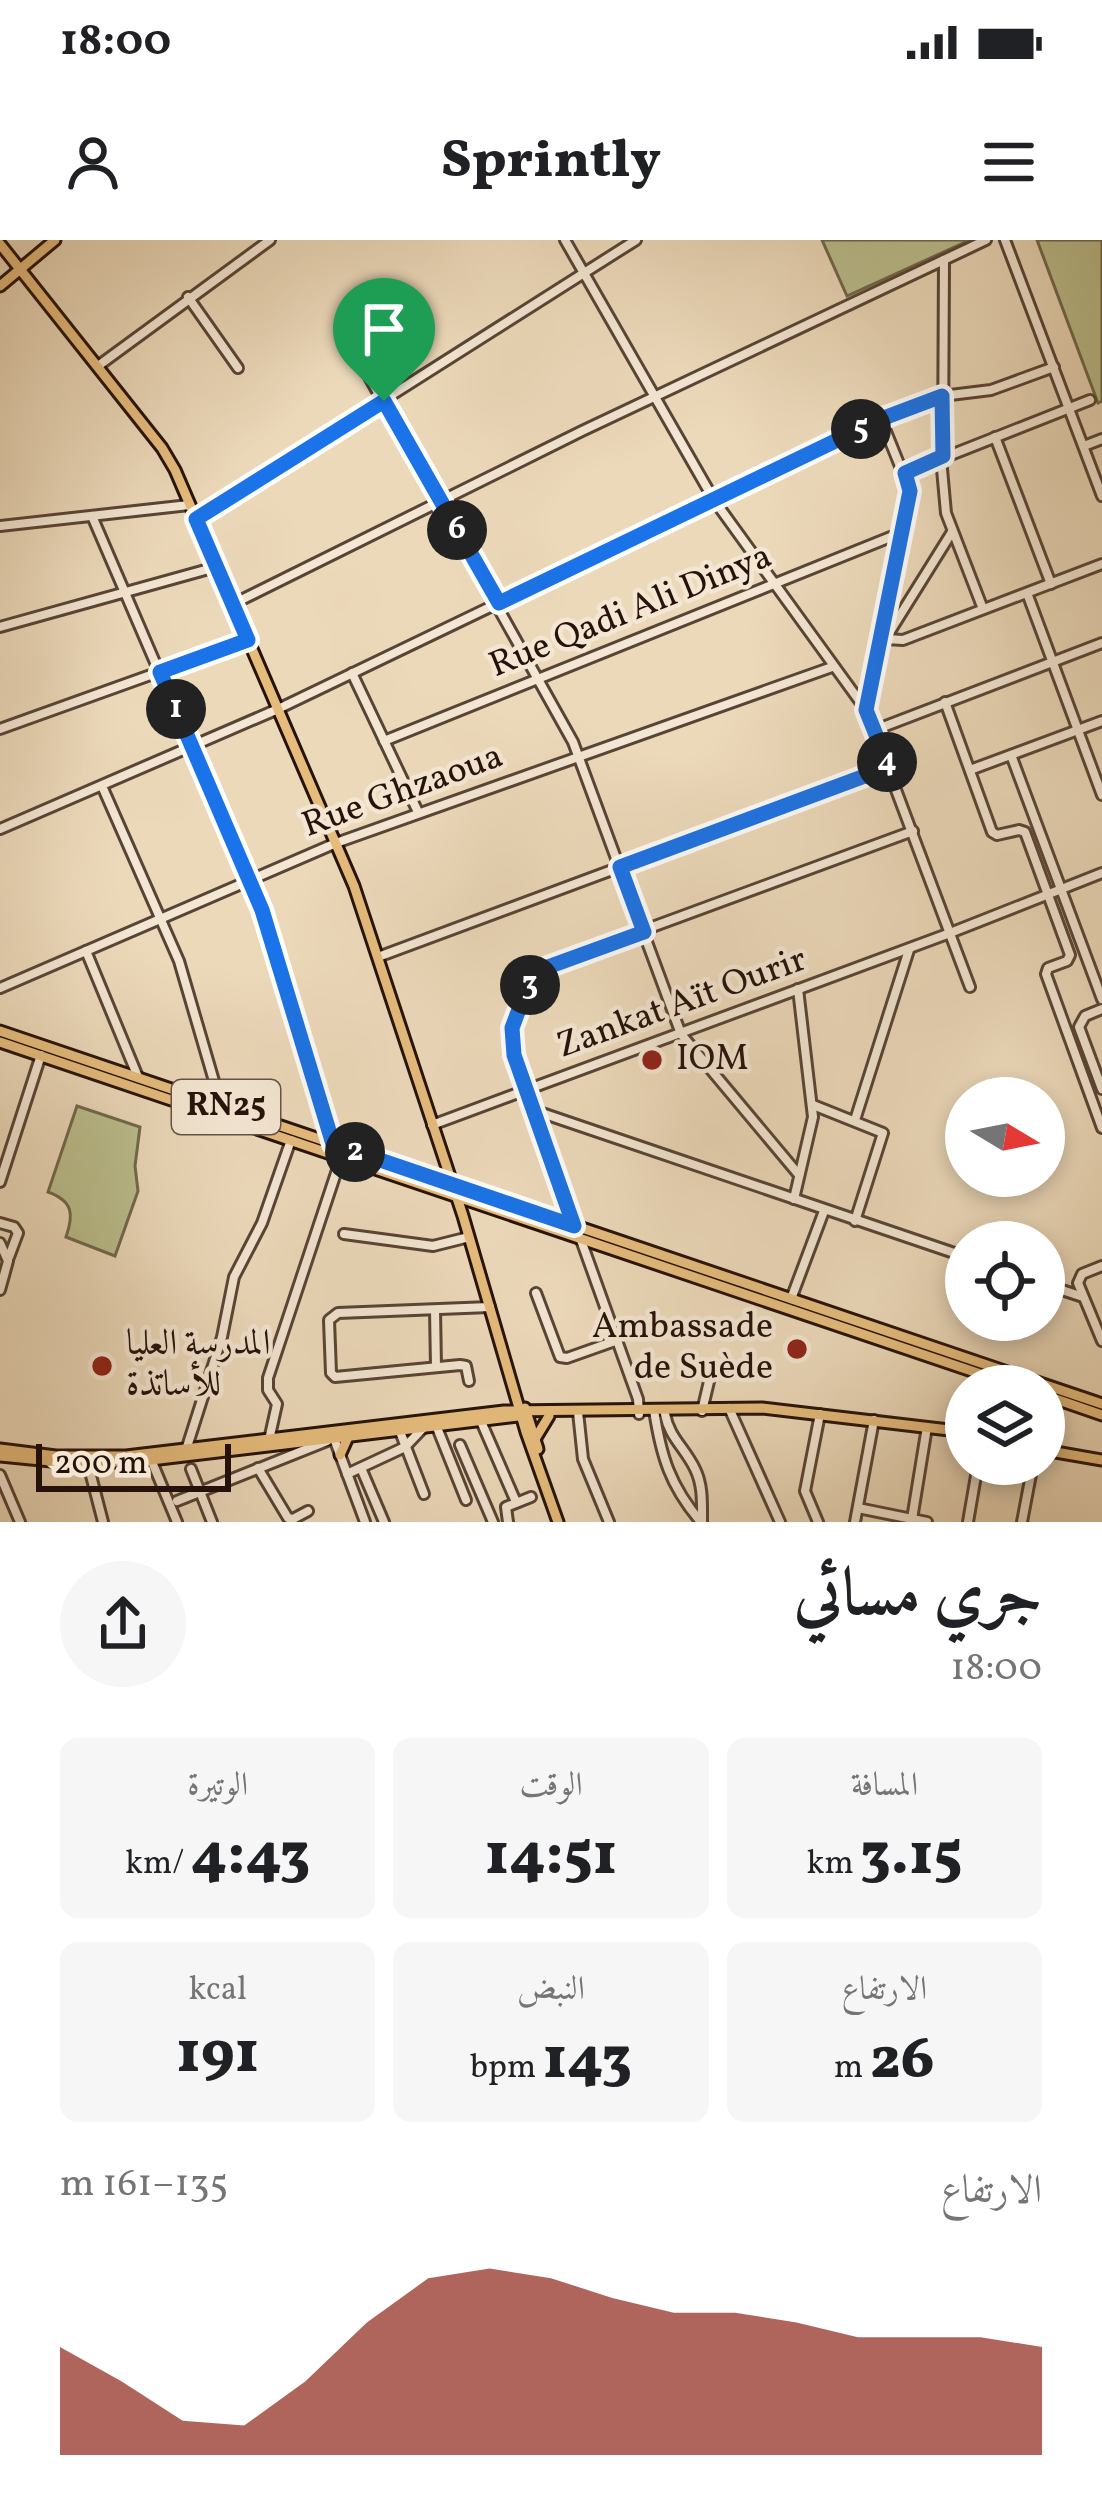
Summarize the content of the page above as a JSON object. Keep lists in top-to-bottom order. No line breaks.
{"streets":{"main road":["RN25"],"street":["Rue Qadi Ali Dinya","Rue Ghzaoua","Zankat Aït Ourir"]},"places":["IOM","Ambassade de Suède","المدرسة العليا للأساتذة"],"scale_bar":"200 m","north":"right","page":{"status":"18:00","header":"Sprintly","pins":["5","6","1","4","3","2"],"scale":"200 m","heading":["جري مسائي","18:00"],"stats":[["المسافة","3.15 km"],["الوقت","14:51"],["الوتيرة","4:43 /km"],["الارتفاع","26 m"],["النبض","143 bpm"],["kcal","191"]],"chart":["الارتفاع","135–161 m"]}}
